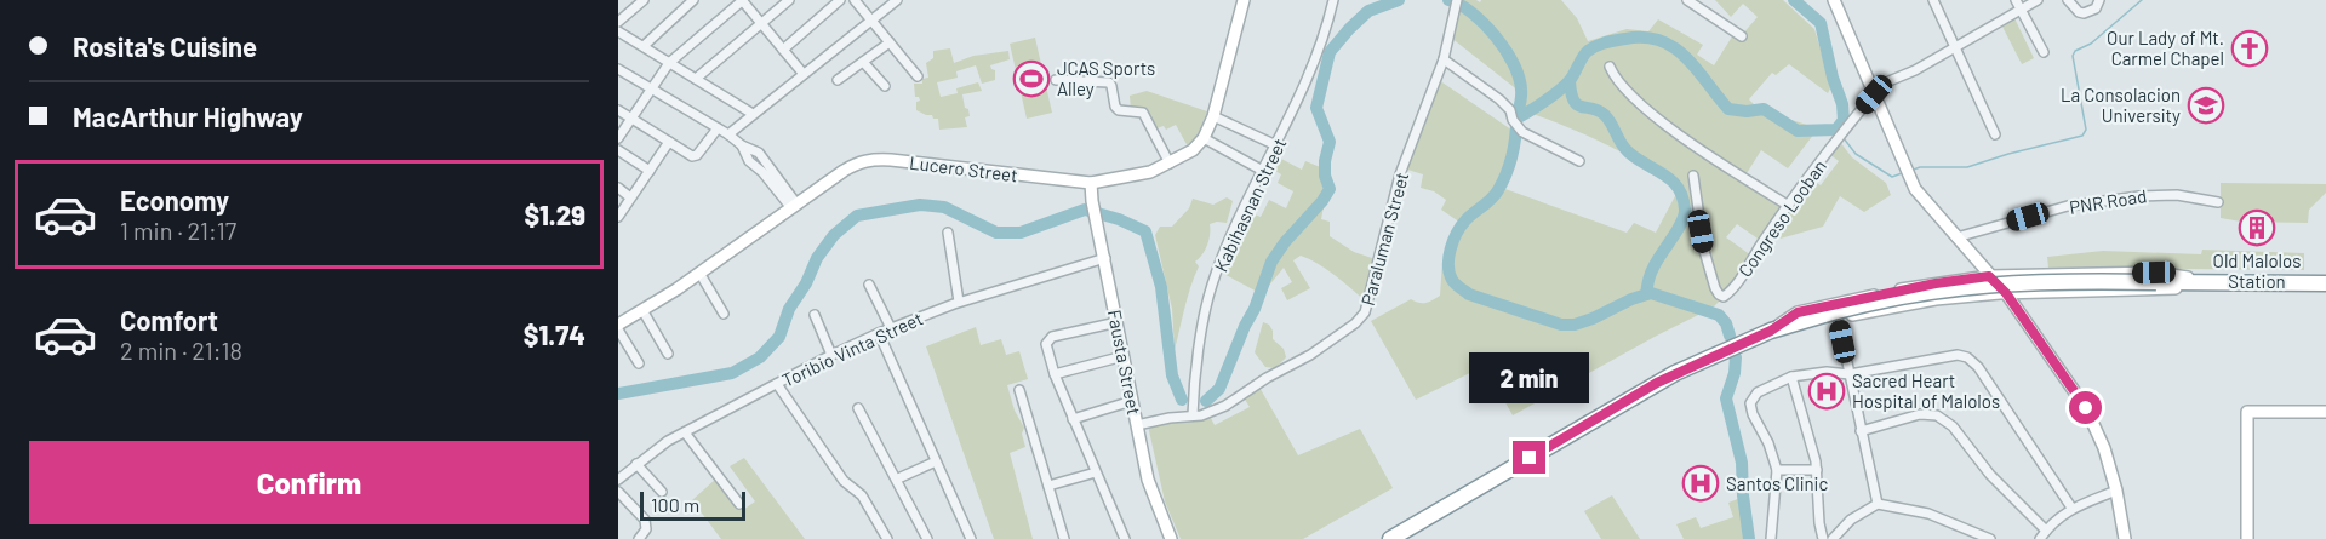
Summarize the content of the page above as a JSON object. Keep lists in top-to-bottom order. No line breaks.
{"streets":{"main road":["Lucero Street","Fausta Street"],"street":["PNR Road","Kabihasnan Street","Congreso Looban","Paraluman Street","Toribio Vinta Street"]},"crossings":[["Lucero Street","Fausta Street"],["Kabihasnan Street","Paraluman Street"],["Paraluman Street","Fausta Street"],["Toribio Vinta Street","Fausta Street"]],"places":{"church":["Our Lady of Mt. Carmel Chapel"],"sports":["JCAS Sports Alley"],"school or university":["La Consolacion University"],"building":["Old Malolos Station"],"hospital":["Sacred Heart Hospital of Malolos","Santos Clinic"]},"scale_bar":"100 m","page":{"banner":["Rosita's Cuisine","MacArthur Highway"],"list":[{"name":"Economy","note":"1 min · 21:17","value":"$1.29"},{"name":"Comfort","note":"2 min · 21:18","value":"$1.74"}],"bubble":"2 min","buttons":"Confirm","scale":"100 m"}}
